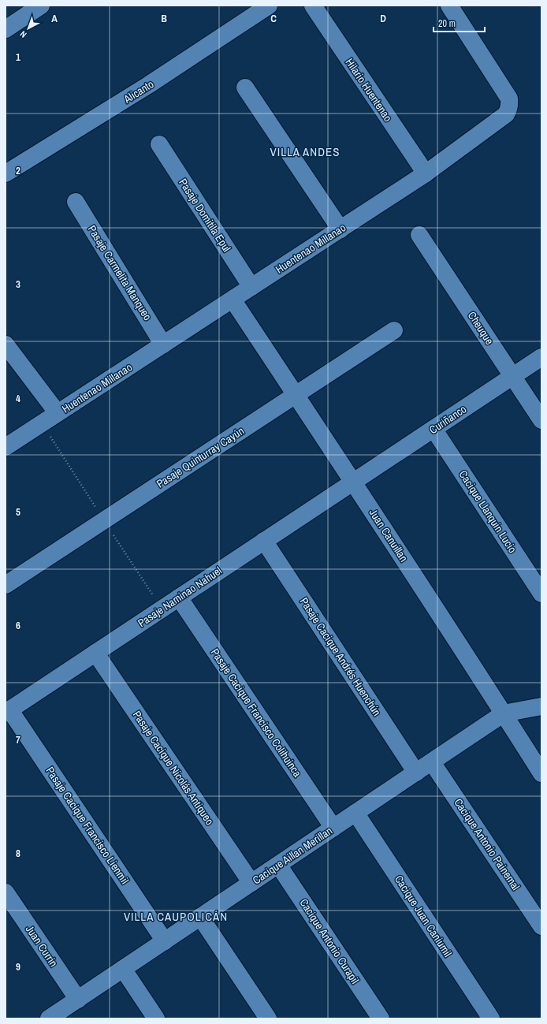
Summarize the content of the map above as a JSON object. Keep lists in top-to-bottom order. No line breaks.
{"streets":{"street":["Hilario Huentenao","Alicanto","Pasaje Domitila Epul","Huentenao Millanao","Pasaje Carmelita Manqueo","Cheuque","Curiñanco","Pasaje Quinturray Cayún","Cacique Llanquin Lucio","Juan Canuillan","Pasaje Naminao Nahuel","Pasaje Cacique Andrés Huenchún","Pasaje Cacique Francisco Colihuinca","Pasaje Cacique Nicolás Antiqueo","Pasaje Cacique Francisco Lienmil","Cacique Antonio Painemal","Cacique Aillan Merillan","Cacique Juan Caniumil","Cacique Antonio Curapil","Juan Currin"]},"crossings":[["Hilario Huentenao","Huentenao Millanao"],["Pasaje Domitila Epul","Huentenao Millanao"],["Huentenao Millanao","Pasaje Carmelita Manqueo"],["Huentenao Millanao","Juan Canuillan"],["Cheuque","Curiñanco"],["Curiñanco","Cacique Llanquin Lucio"],["Curiñanco","Juan Canuillan"],["Curiñanco","Pasaje Naminao Nahuel"],["Pasaje Quinturray Cayún","Juan Canuillan"],["Juan Canuillan","Pasaje Naminao Nahuel"],["Juan Canuillan","Cacique Aillan Merillan"],["Pasaje Naminao Nahuel","Pasaje Cacique Andrés Huenchún"],["Pasaje Naminao Nahuel","Pasaje Cacique Francisco Colihuinca"],["Pasaje Naminao Nahuel","Pasaje Cacique Nicolás Antiqueo"],["Pasaje Naminao Nahuel","Pasaje Cacique Francisco Lienmil"],["Pasaje Cacique Andrés Huenchún","Cacique Aillan Merillan"],["Pasaje Cacique Francisco Colihuinca","Cacique Aillan Merillan"],["Pasaje Cacique Nicolás Antiqueo","Cacique Aillan Merillan"],["Pasaje Cacique Francisco Lienmil","Cacique Aillan Merillan"],["Cacique Antonio Painemal","Cacique Aillan Merillan"],["Cacique Aillan Merillan","Cacique Juan Caniumil"],["Cacique Aillan Merillan","Cacique Antonio Curapil"],["Cacique Aillan Merillan","Juan Currin"]],"districts":["VILLA ANDES","VILLA CAUPOLICÁN"],"scale_bar":"20 m","north":"bottom left","grid":{"columns":["A","B","C","D"],"rows":["1","2","3","4","5","6","7","8","9"]}}
